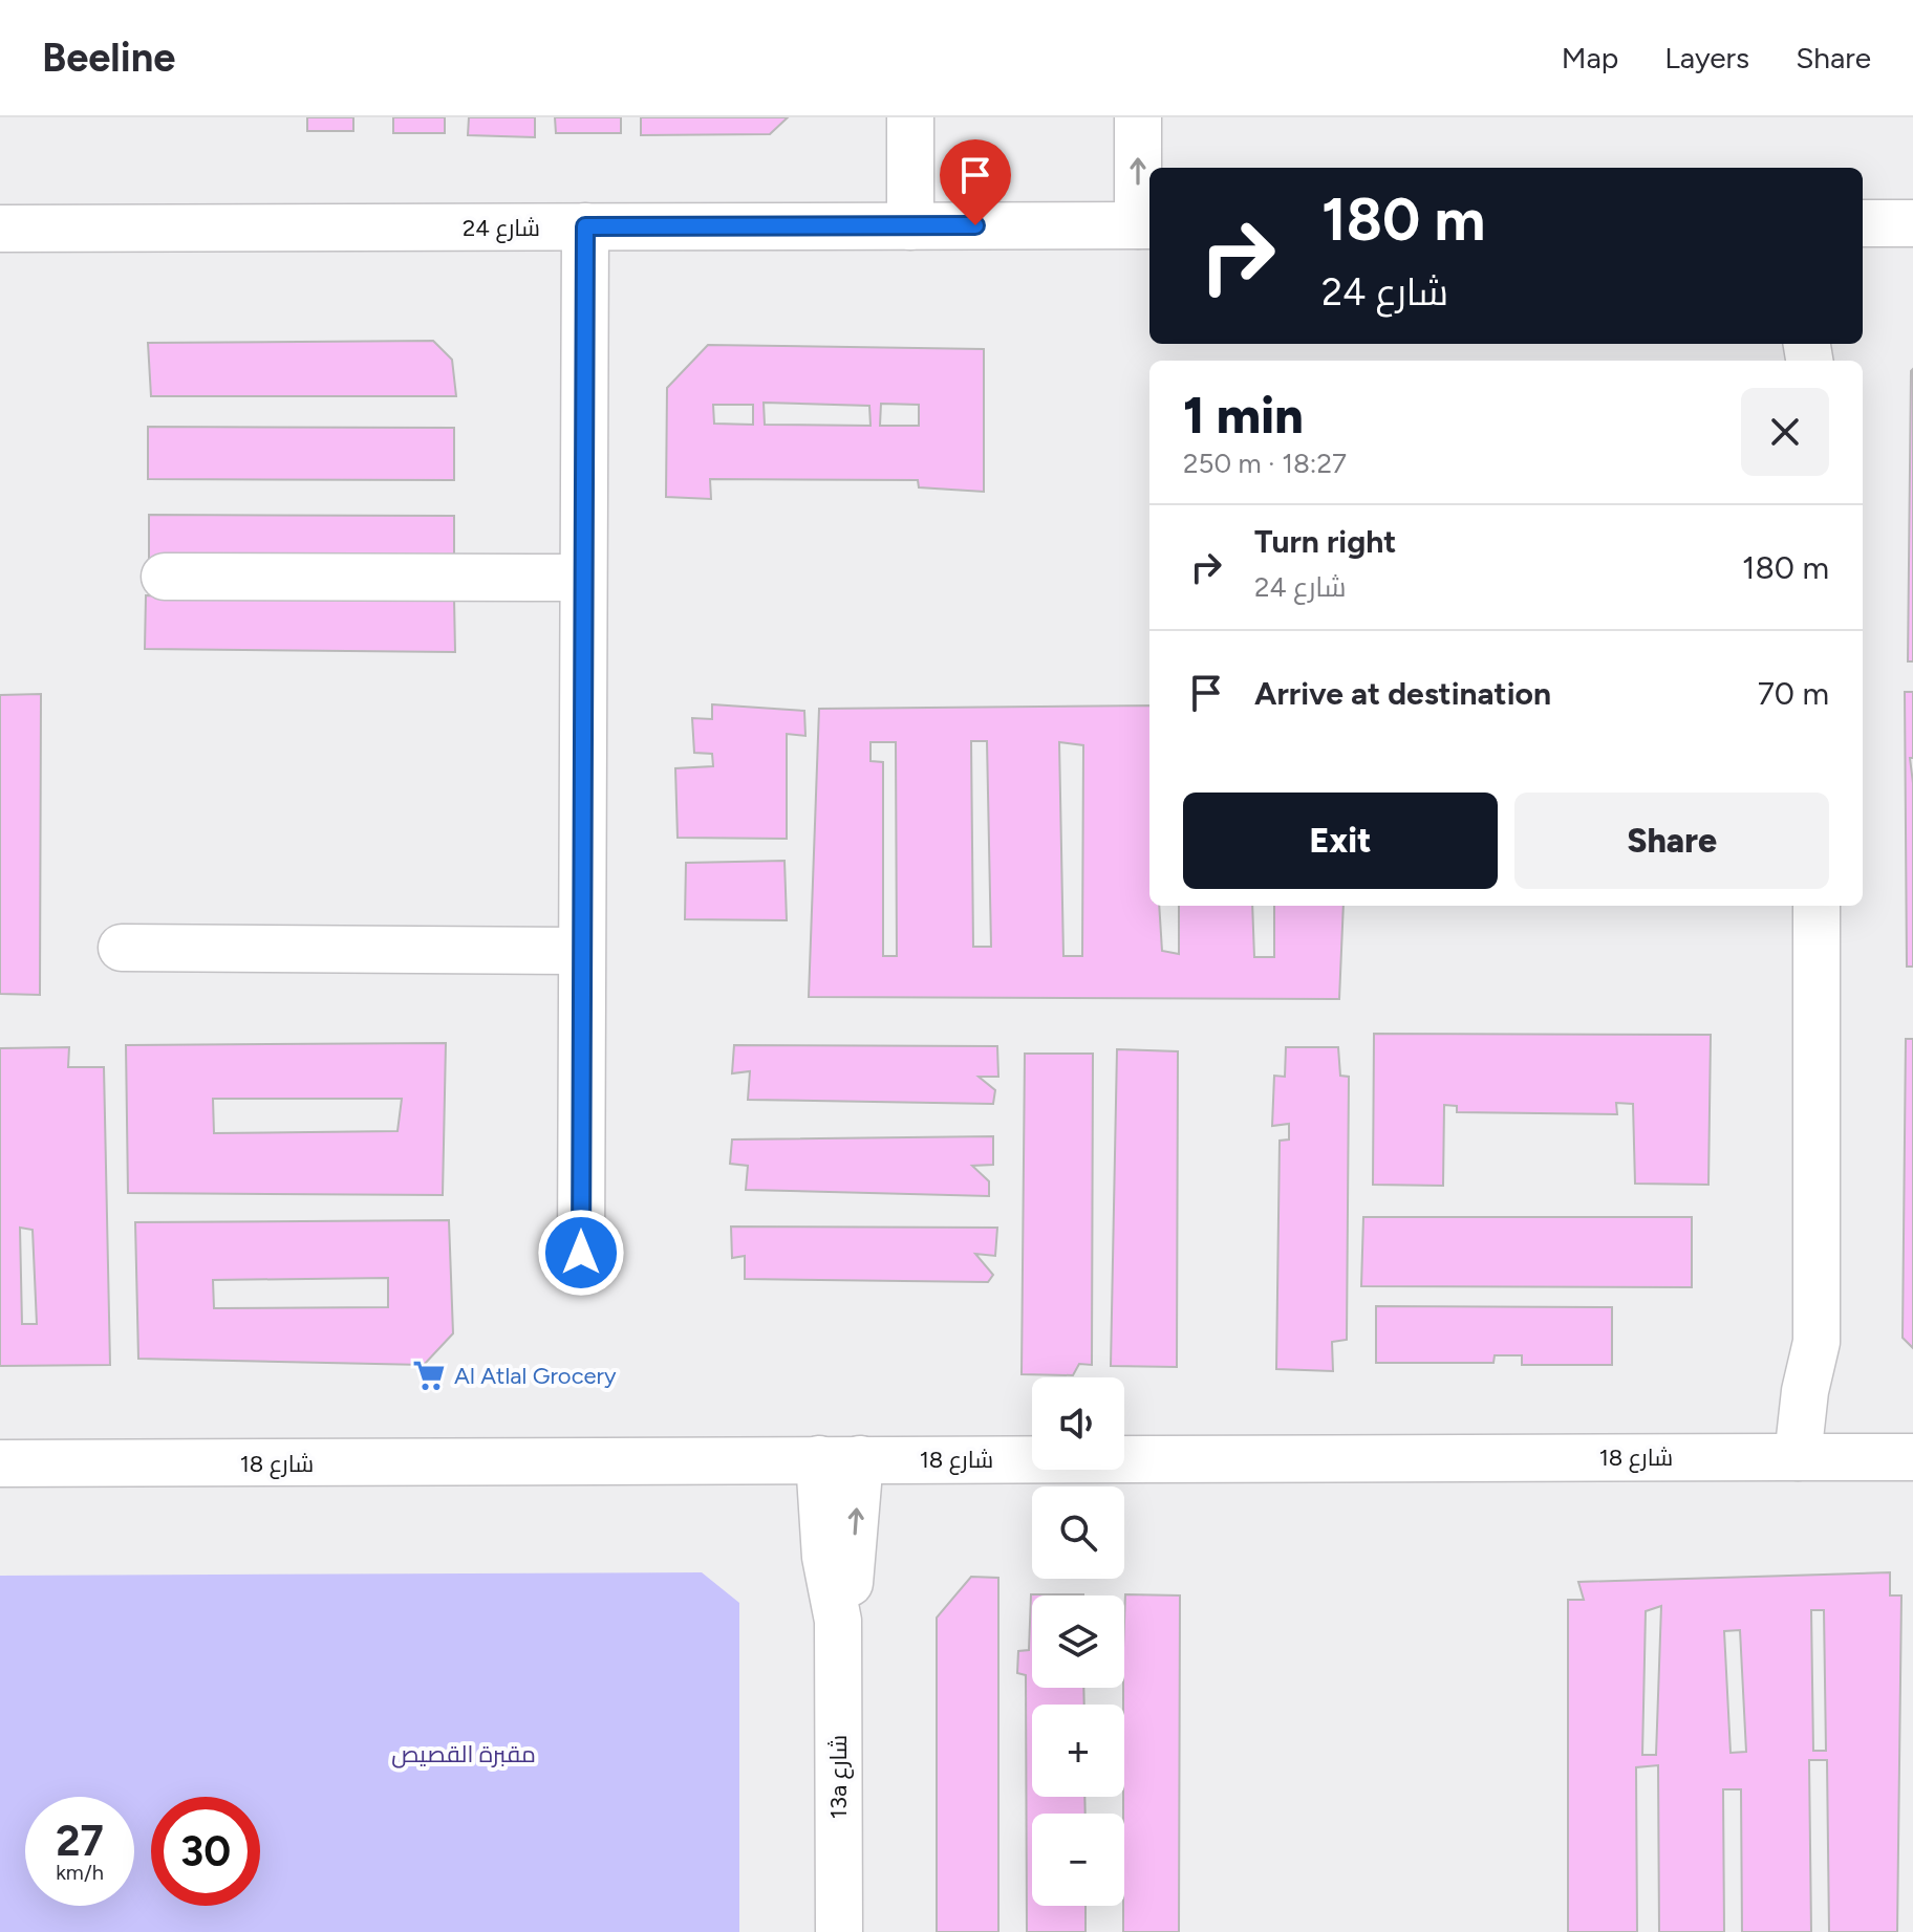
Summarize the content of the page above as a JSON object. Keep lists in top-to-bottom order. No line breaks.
{"streets":{"street":["شارع 24","شارع 18","13a شارع"]},"crossings":[["شارع 18","13a شارع"]],"parks":["مقبرة القصيص"],"places":{"supermarket":["Al Atlal Grocery"]},"page":{"header":"Beeline","nav":["Map","Layers","Share"],"turn":["180 m","شارع 24"],"heading":["1 min","250 m · 18:27"],"list":[{"name":"Turn right","note":"شارع 24","value":"180 m"},{"name":"Arrive at destination","value":"70 m"}],"buttons":["Exit","Share"],"map_buttons":["+","−"],"speed":"27 km/h","limit":"30"}}
